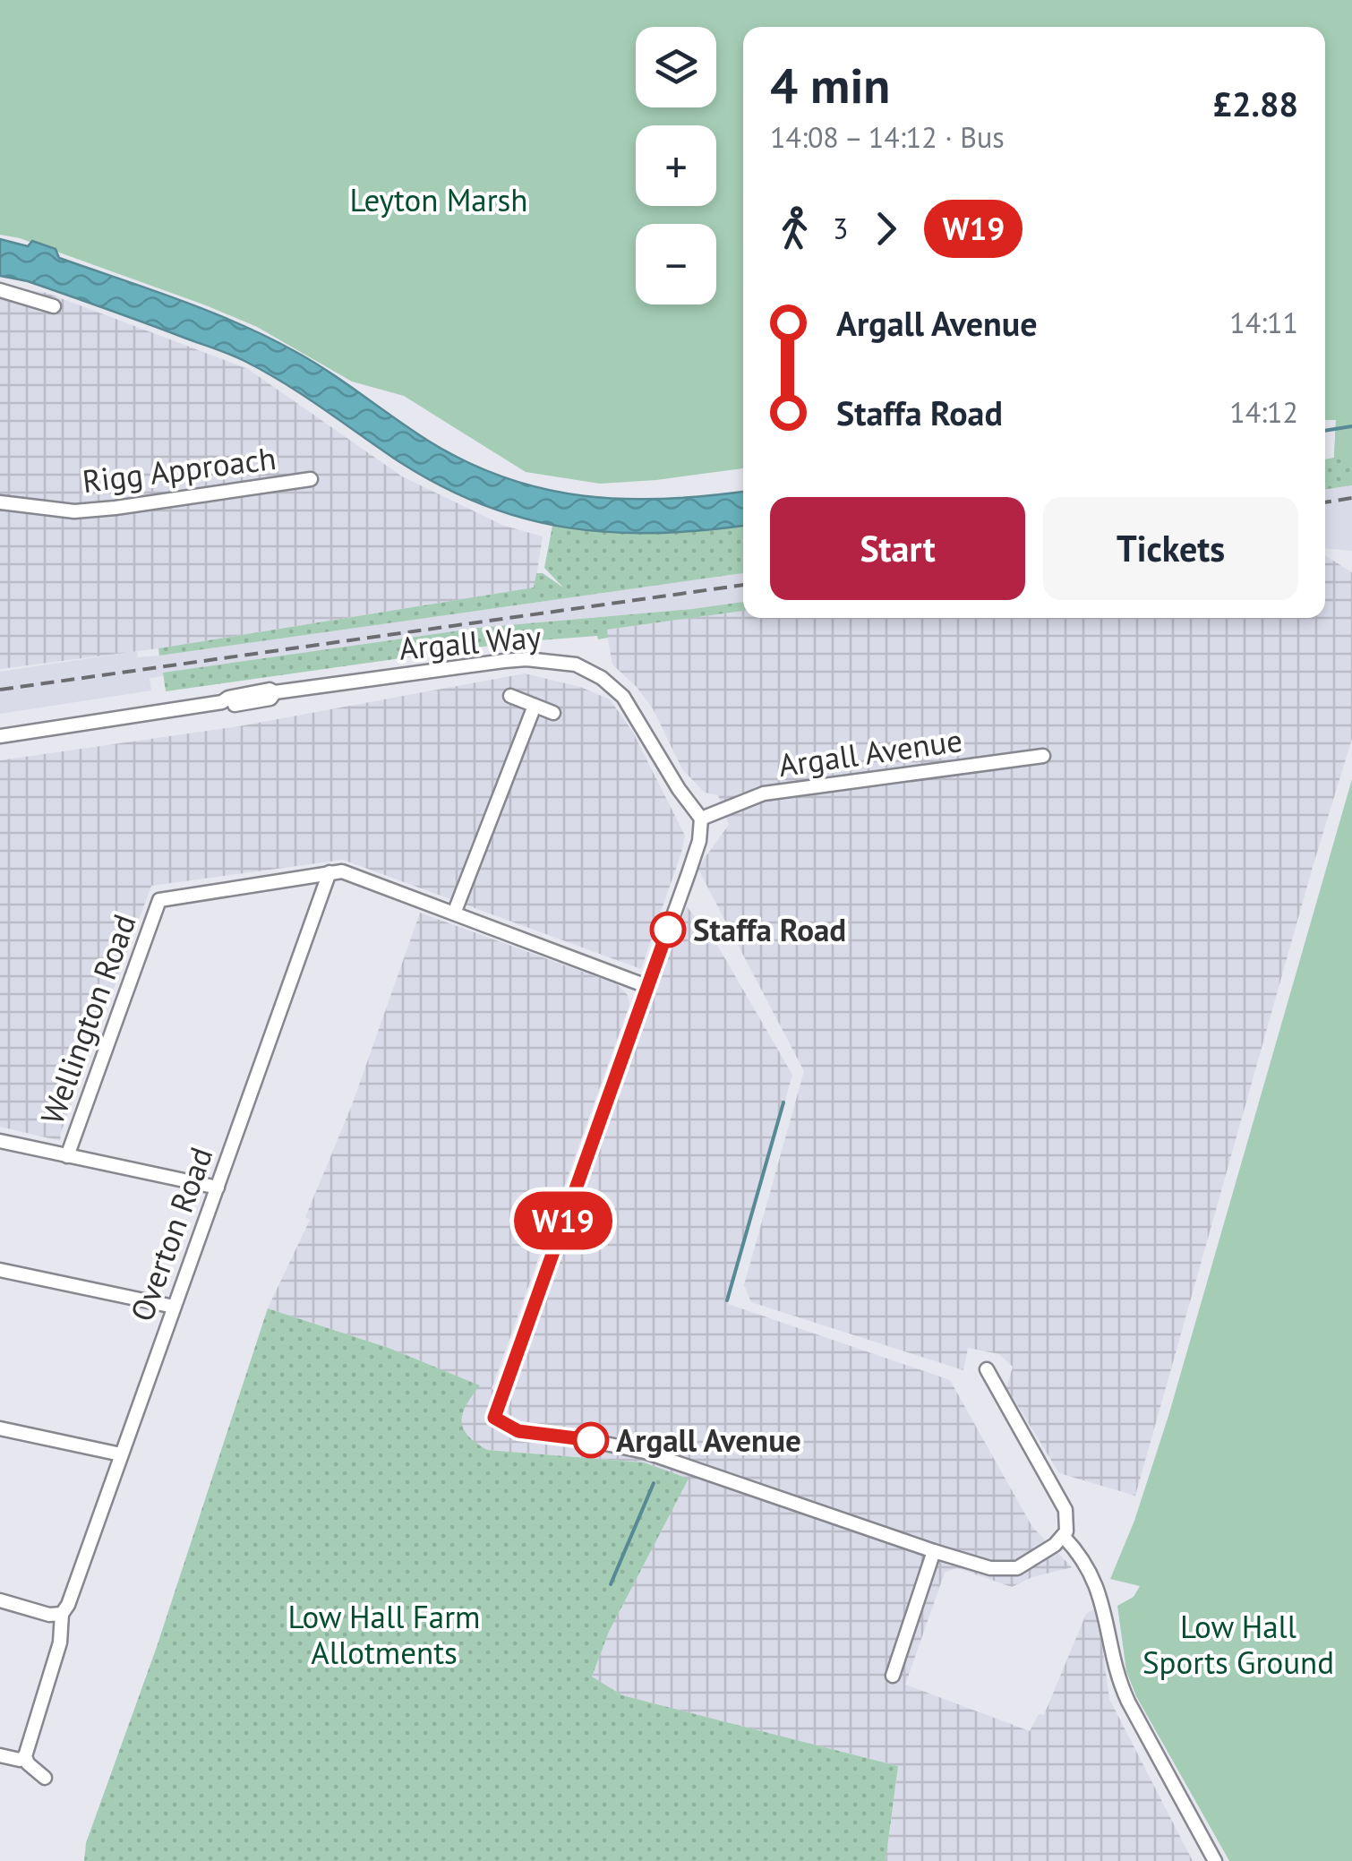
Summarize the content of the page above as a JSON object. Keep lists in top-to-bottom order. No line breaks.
{"streets":{"street":["Rigg Approach","Argall Way","Argall Avenue","Wellington Road","Overton Road"]},"crossings":[["Argall Way","Argall Avenue"],["Wellington Road","Overton Road"]],"parks":["Leyton Marsh","Low Hall Farm Allotments","Low Hall Sports Ground"],"places":["Staffa Road","Argall Avenue"],"lines":["bus line W19"],"page":{"on_map":"W19","map_buttons":["+","−"],"heading":["4 min","14:08 – 14:12 · Bus","£2.88"],"legs":["3","W19"],"list":[{"name":"Argall Avenue","value":"14:11"},{"name":"Staffa Road","value":"14:12"}],"buttons":["Start","Tickets"]}}
